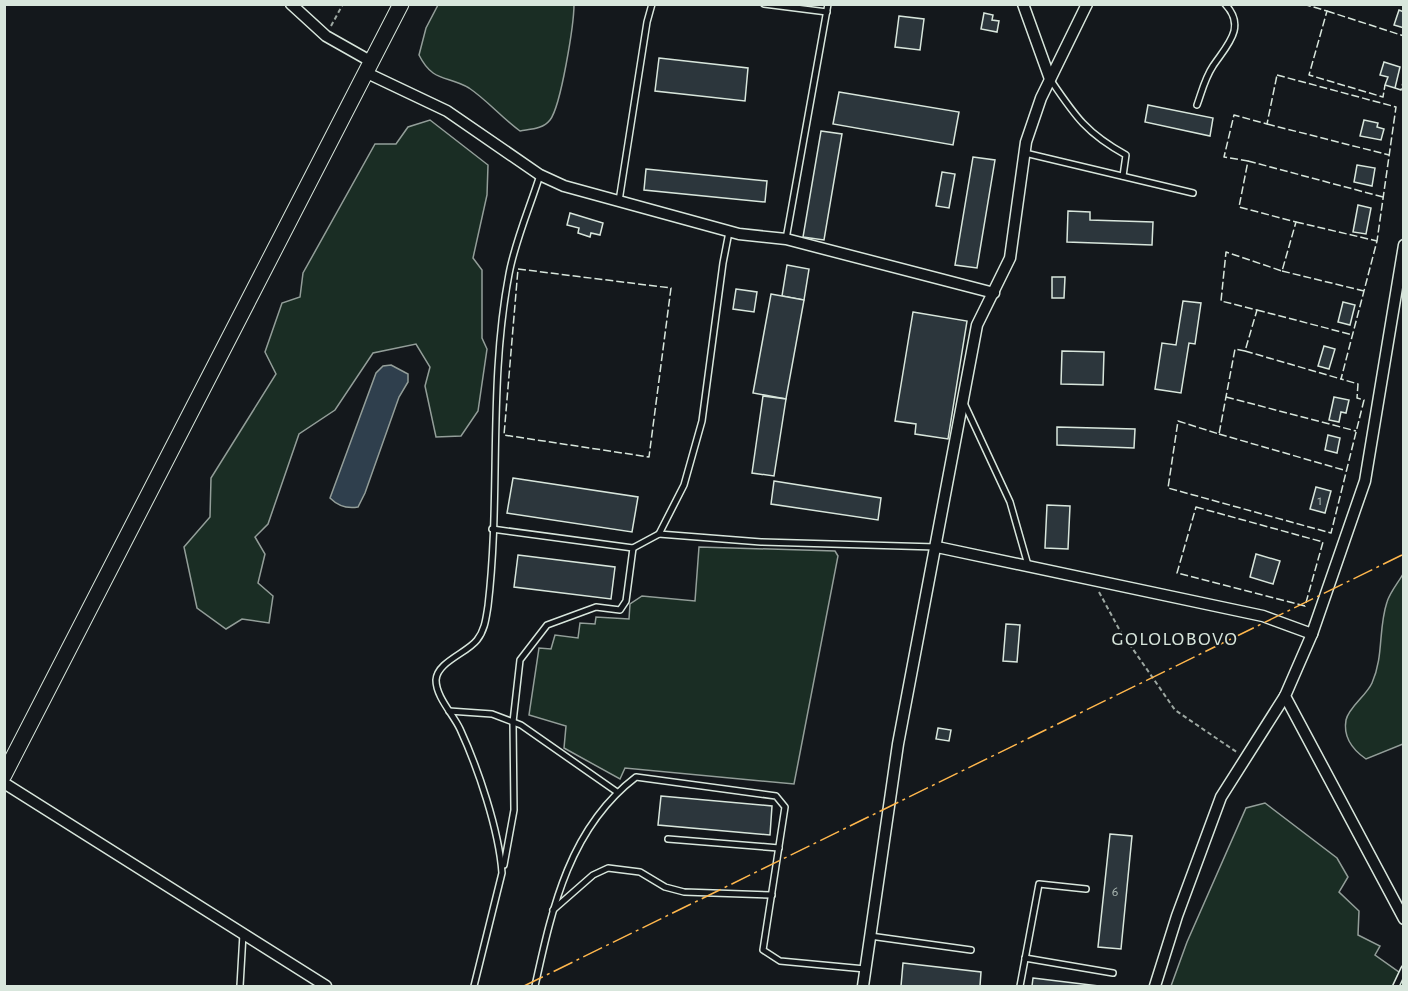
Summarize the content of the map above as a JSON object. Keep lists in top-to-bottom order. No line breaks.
{"districts":["GOLOLOBOVO"],"house_numbers":["1","6"]}
